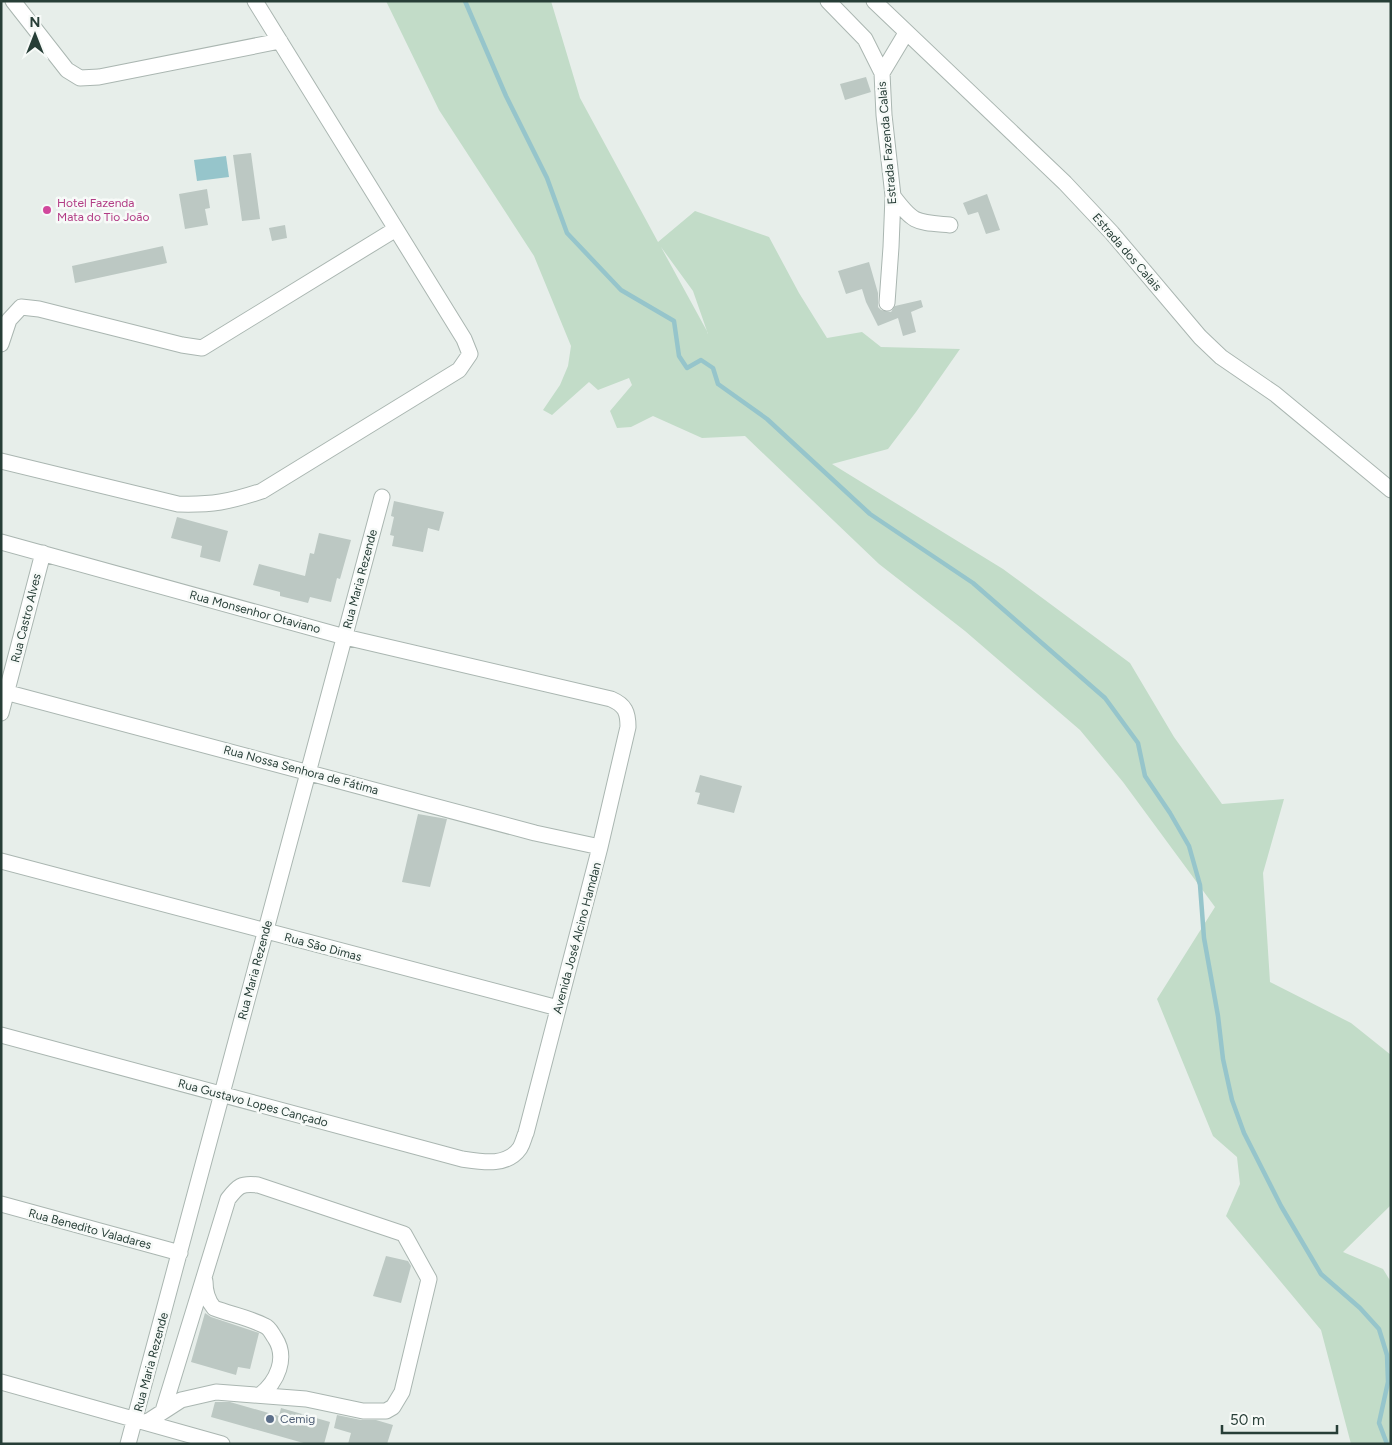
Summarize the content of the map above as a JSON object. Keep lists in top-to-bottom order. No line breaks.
{"streets":{"street":["Estrada Fazenda Calais","Estrada dos Calais","Rua Maria Rezende","Rua Monsenhor Otaviano","Rua Castro Alves","Rua Nossa Senhora de Fátima","Avenida José Alcino Hamdan","Rua São Dimas","Rua Gustavo Lopes Cançado","Rua Benedito Valadares"]},"crossings":[["Rua Maria Rezende","Rua Monsenhor Otaviano"],["Rua Maria Rezende","Rua Nossa Senhora de Fátima"],["Rua Maria Rezende","Rua São Dimas"],["Rua Maria Rezende","Rua Gustavo Lopes Cançado"],["Rua Maria Rezende","Rua Benedito Valadares"],["Rua Monsenhor Otaviano","Rua Castro Alves"],["Rua Monsenhor Otaviano","Avenida José Alcino Hamdan"],["Rua Castro Alves","Rua Nossa Senhora de Fátima"],["Rua Nossa Senhora de Fátima","Avenida José Alcino Hamdan"],["Avenida José Alcino Hamdan","Rua São Dimas"],["Avenida José Alcino Hamdan","Rua Gustavo Lopes Cançado"]],"places":["Hotel Fazenda Mata do Tio João","Cemig"],"scale_bar":"50 m","north":"top"}
